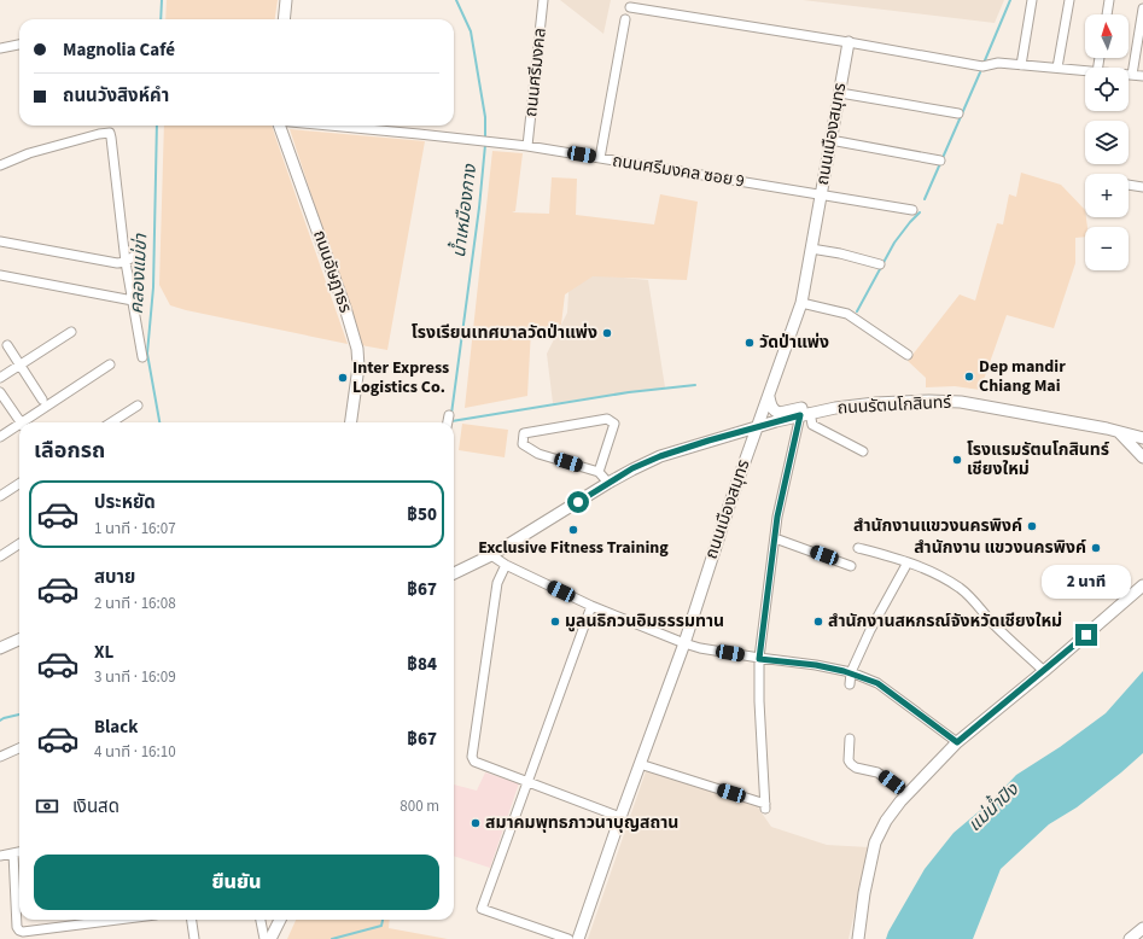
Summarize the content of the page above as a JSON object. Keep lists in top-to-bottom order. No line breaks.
{"streets":{"street":["ถนนศรีมงคล","ถนนเมืองสมุทร","ถนนศรีมงคล ซอย 9","ถนนอัษฎาธร","ถนนรัตนโกสินทร์"]},"crossings":[["ถนนศรีมงคล","ถนนศรีมงคล ซอย 9"],["ถนนเมืองสมุทร","ถนนศรีมงคล ซอย 9"],["ถนนเมืองสมุทร","ถนนรัตนโกสินทร์"]],"water":["น้ำเหมืองกาง","คลองแม่ข่า","แม่น้ำปิง"],"places":["โรงเรียนเทศบาลวัดป่าแพ่ง","วัดป่าแพ่ง","Dep mandir Chiang Mai","Inter Express Logistics Co.","โรงแรมรัตนโกสินทร์ เชียงใหม่","สำนักงานแขวงนครพิงค์","Exclusive Fitness Training","สำนักงาน แขวงนครพิงค์","มูลนธิกวนอิมธรรมทาน","สำนักงานสหกรณ์จังหวัดเชียงใหม่","สมาคมพุทธภาวนาบุญสถาน"],"north":"top","page":{"map_buttons":["+","−"],"banner":["Magnolia Café","ถนนวังสิงห์คำ"],"heading":"เลือกรถ","list":[{"name":"ประหยัด","note":"1 นาที · 16:07","value":"฿50"},{"name":"สบาย","note":"2 นาที · 16:08","value":"฿67"},{"name":"XL","note":"3 นาที · 16:09","value":"฿84"},{"name":"Black","note":"4 นาที · 16:10","value":"฿67"}],"bubble":"2 นาที","pay":["เงินสด","800 m"],"buttons":"ยืนยัน"}}
